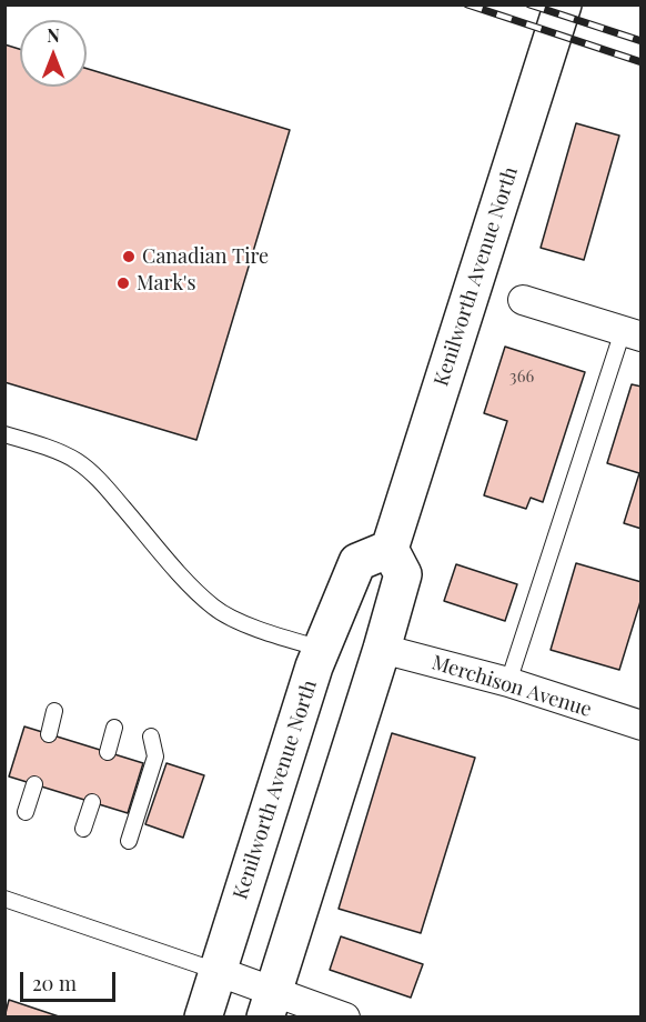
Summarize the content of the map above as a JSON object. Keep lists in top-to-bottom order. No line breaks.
{"streets":{"main road":["Kenilworth Avenue North"],"street":["Merchison Avenue"]},"places":["Canadian Tire","Mark's"],"house_numbers":["366"],"scale_bar":"20 m","north":"top"}
